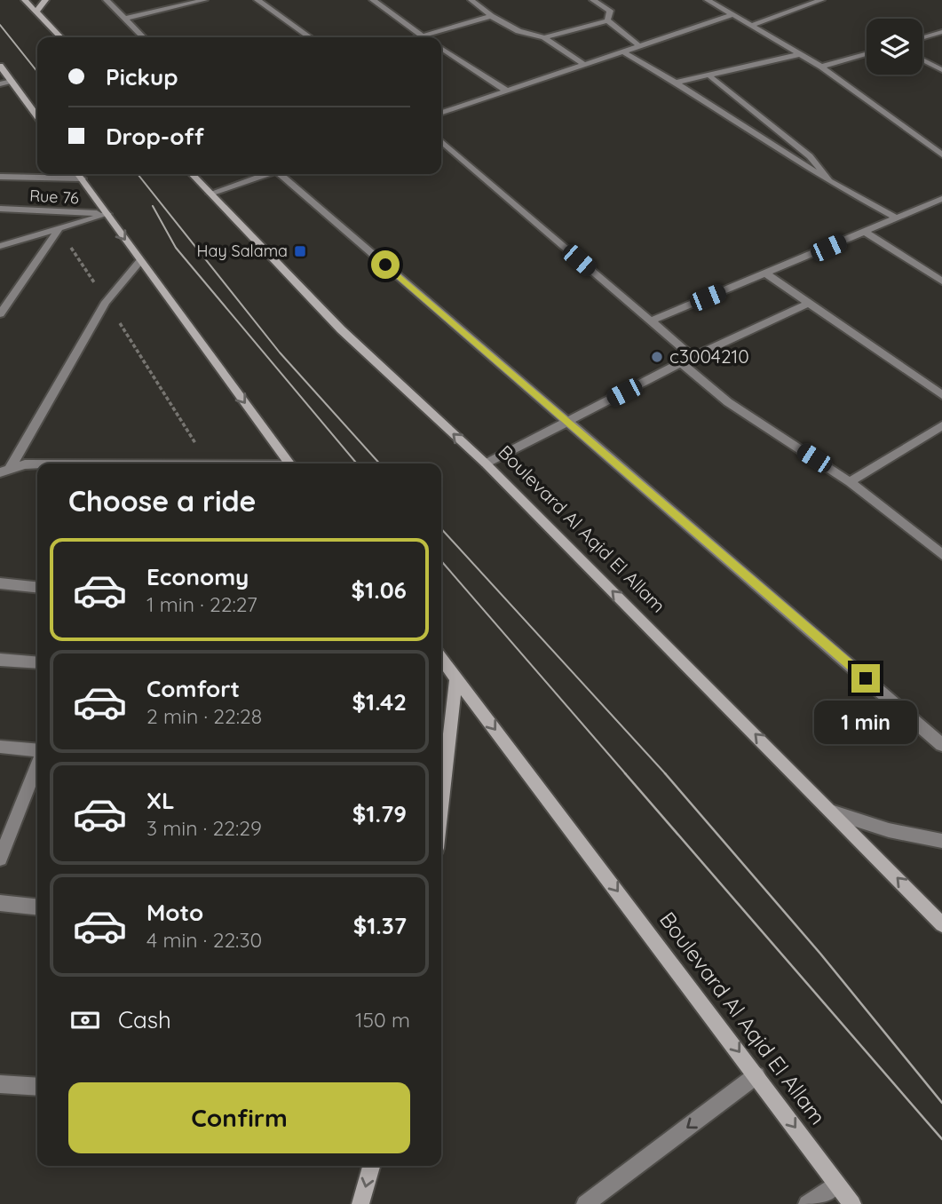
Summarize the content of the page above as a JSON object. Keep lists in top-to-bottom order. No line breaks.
{"streets":{"main road":["Boulevard Al Aqid El Allam"],"street":["Rue 76"]},"places":{"transit":["Hay Salama"],"other":["c3004210"]},"page":{"banner":["Pickup","Drop-off"],"heading":"Choose a ride","list":[{"name":"Economy","note":"1 min · 22:27","value":"$1.06"},{"name":"Comfort","note":"2 min · 22:28","value":"$1.42"},{"name":"XL","note":"3 min · 22:29","value":"$1.79"},{"name":"Moto","note":"4 min · 22:30","value":"$1.37"}],"bubble":"1 min","pay":["Cash","150 m"],"buttons":"Confirm"}}
